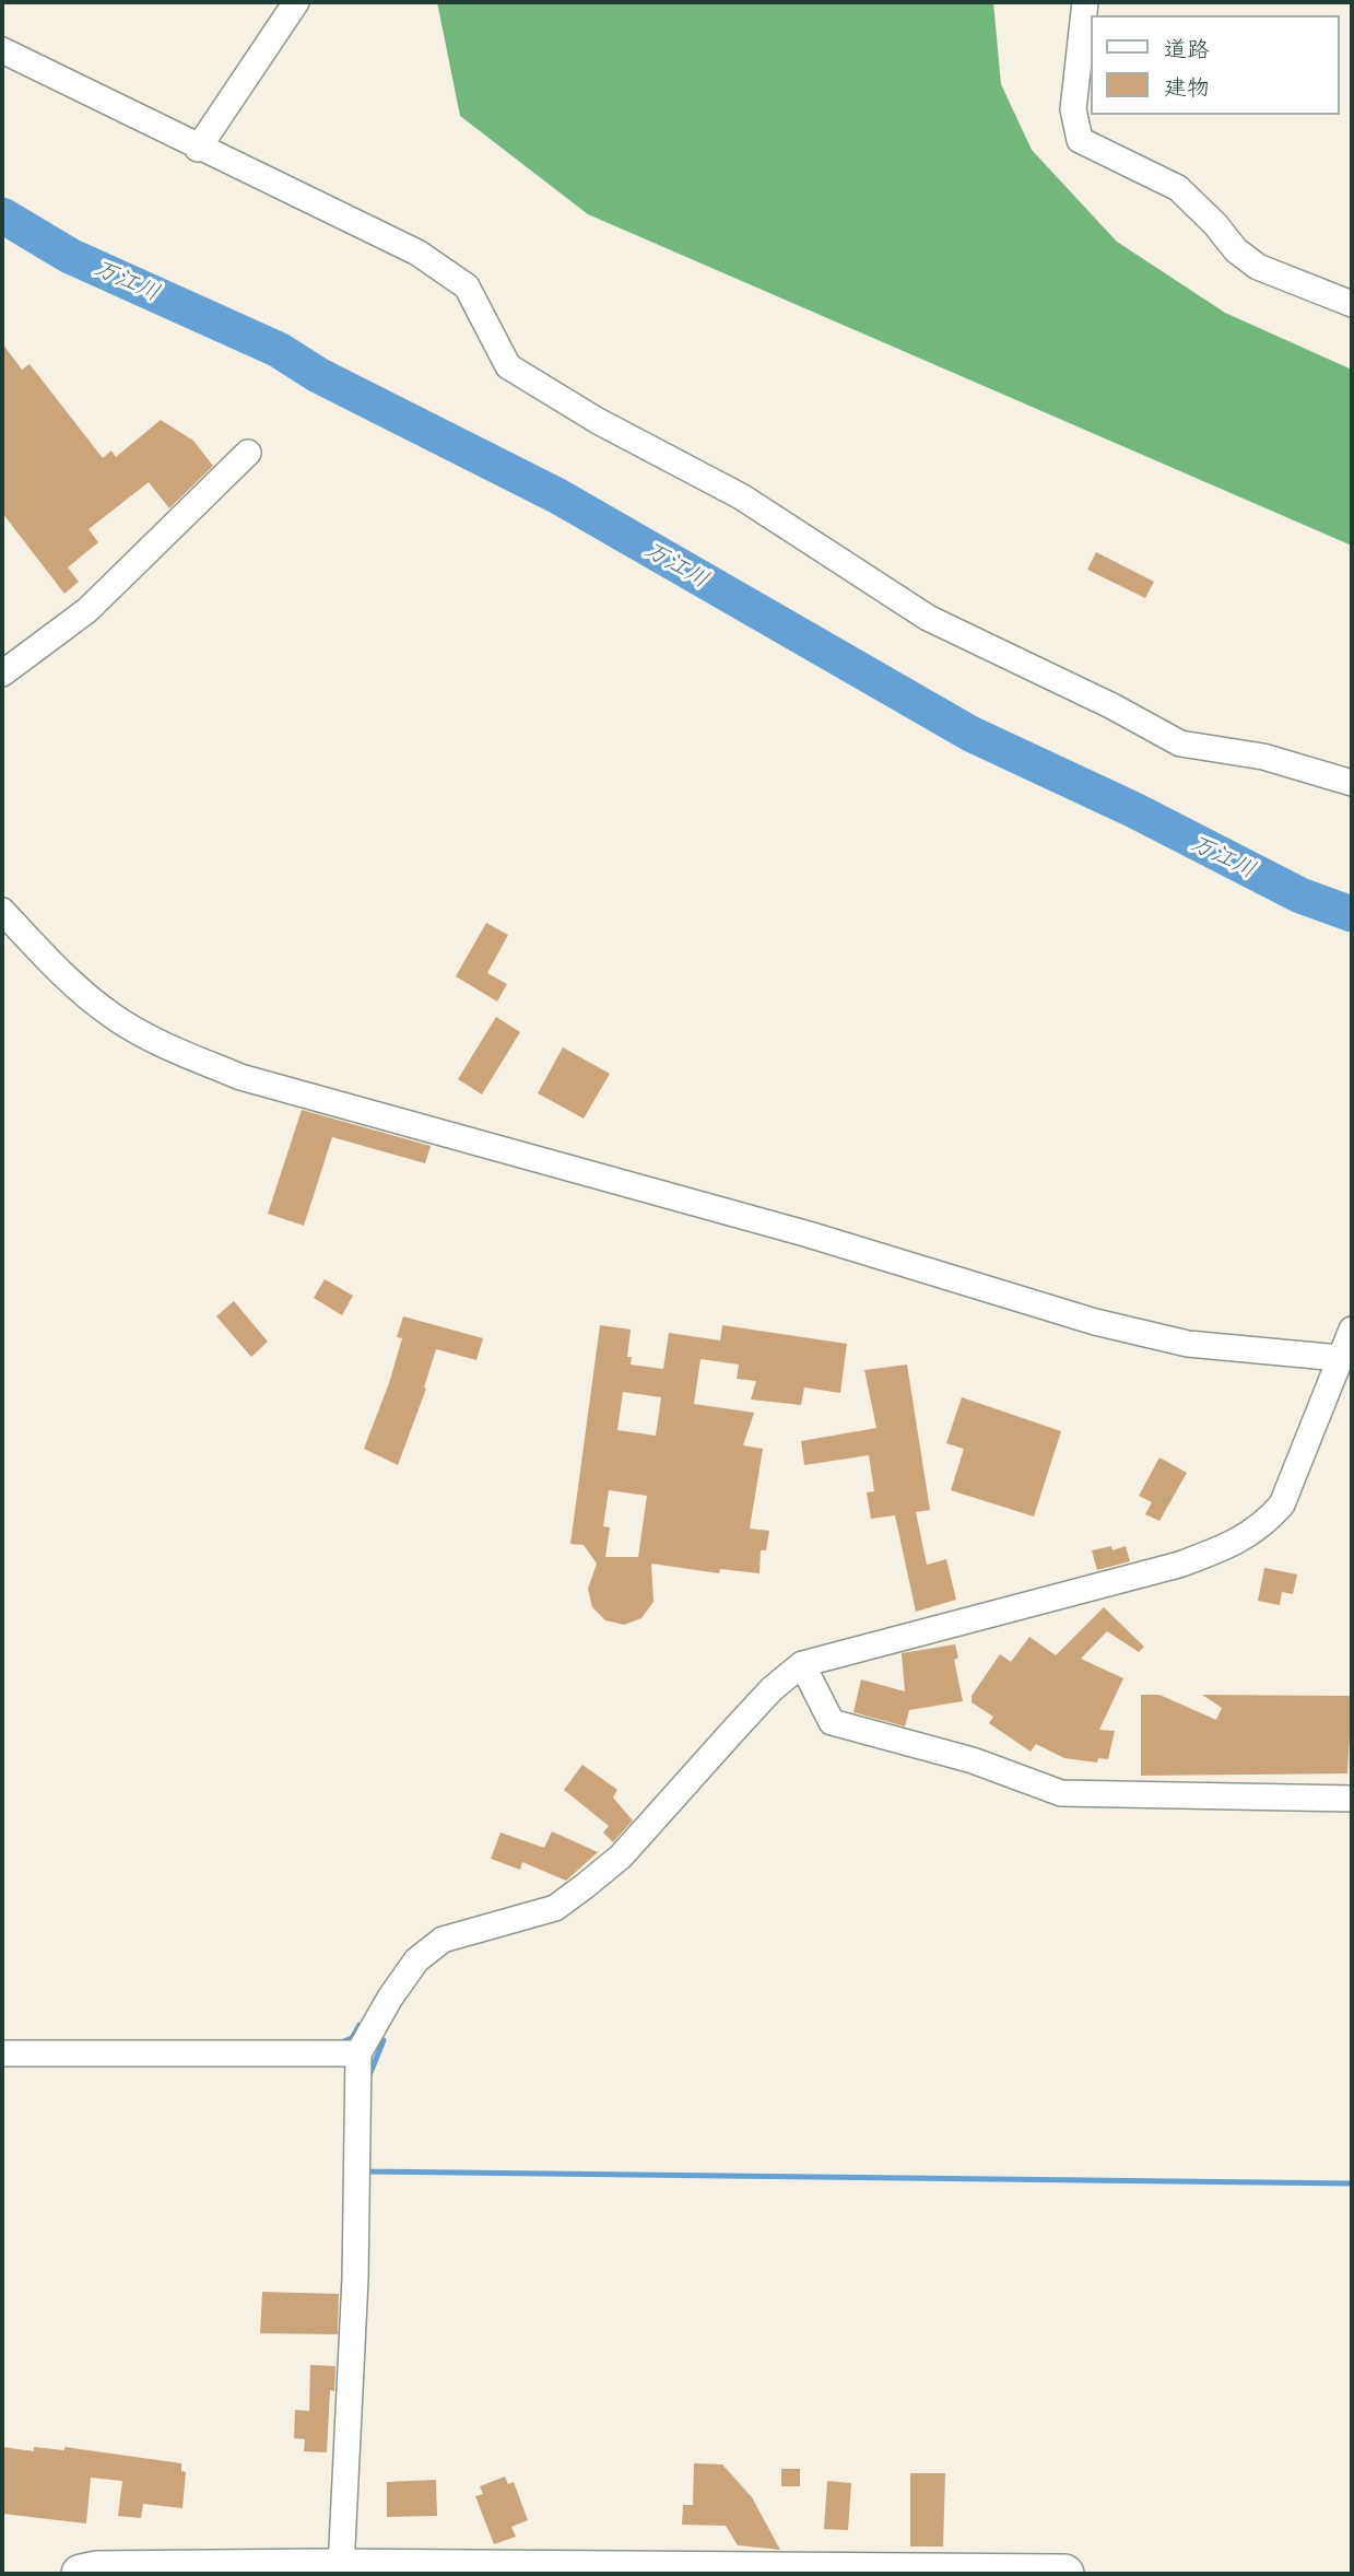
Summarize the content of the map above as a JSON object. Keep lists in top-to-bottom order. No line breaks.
{"water":["万江川"],"legend":["道路","建物"]}
